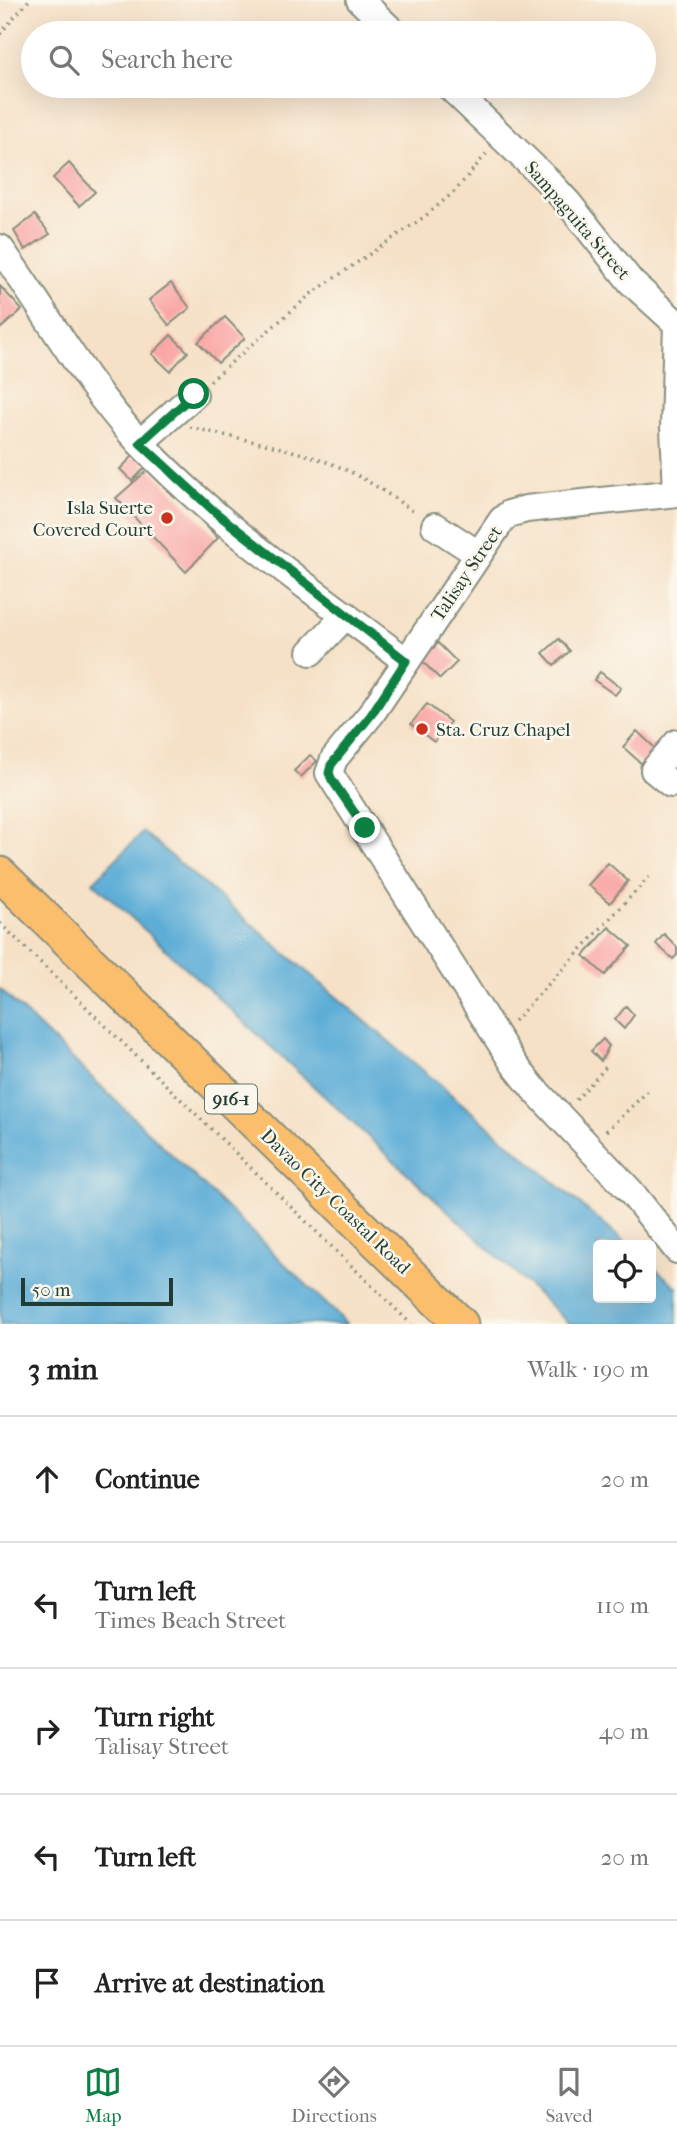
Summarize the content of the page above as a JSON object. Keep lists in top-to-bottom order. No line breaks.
{"streets":{"main road":["916-1","Davao City Coastal Road"],"street":["Sampaguita Street","Talisay Street"]},"crossings":[["Sampaguita Street","Talisay Street"]],"places":["Isla Suerte Covered Court","Sta. Cruz Chapel"],"scale_bar":"50 m","page":{"search":"Search here","scale":"50 m","heading":["3 min","Walk · 190 m"],"list":[["Continue","20 m"],["Turn left","Times Beach Street","110 m"],["Turn right","Talisay Street","40 m"],["Turn left","20 m"],"Arrive at destination"],"nav":["Map","Directions","Saved"]}}
